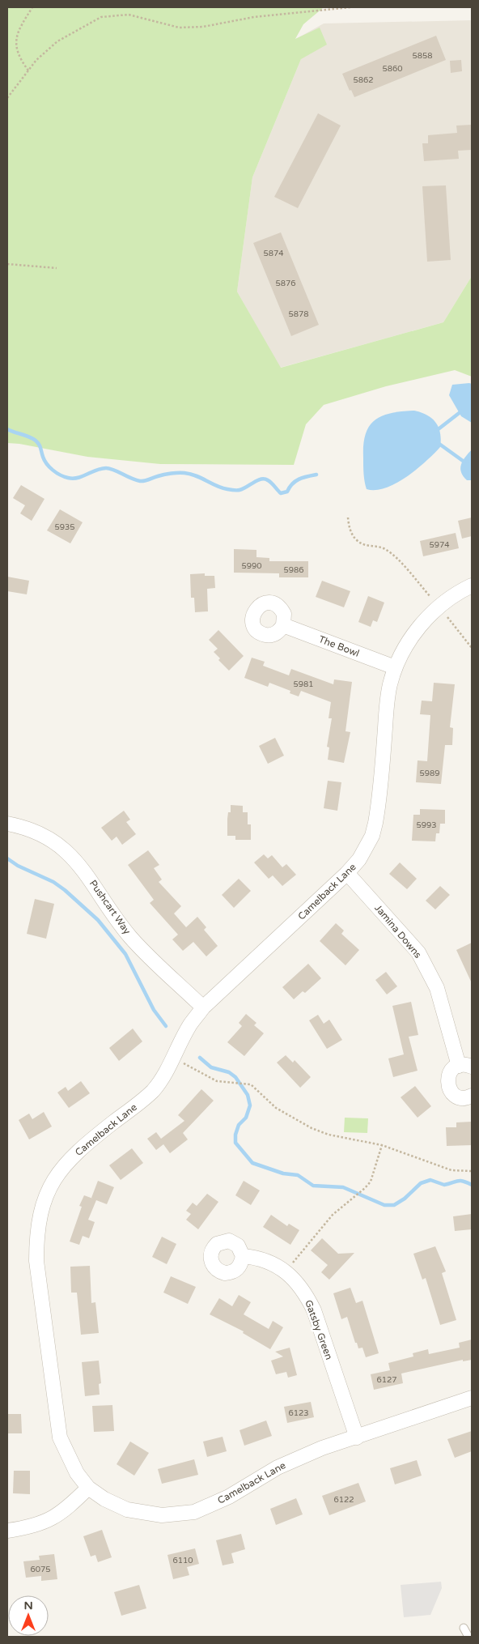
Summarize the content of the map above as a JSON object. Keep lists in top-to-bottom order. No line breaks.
{"streets":{"street":["The Bowl","Camelback Lane","Pushcart Way","Jamina Downs","Gatsby Green"]},"crossings":[["The Bowl","Camelback Lane"],["Camelback Lane","Pushcart Way"],["Camelback Lane","Jamina Downs"],["Camelback Lane","Gatsby Green"]],"house_numbers":["5858","5860","5862","5874","5876","5878","5935","5974","5990","5986","5981","5989","5993","6127","6123","6122","6110","6075"],"north":"top"}
